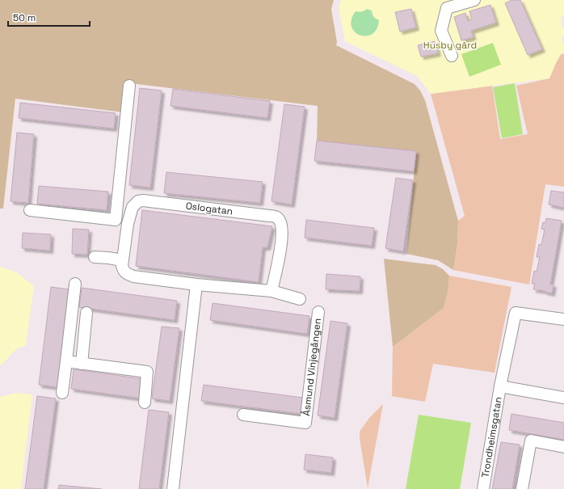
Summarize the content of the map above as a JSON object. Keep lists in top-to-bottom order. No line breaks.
{"streets":{"street":["Oslogatan","Åsmund Vinjegången","Trondheimsgatan"]},"parks":["Husby gård"],"scale_bar":"50 m"}
